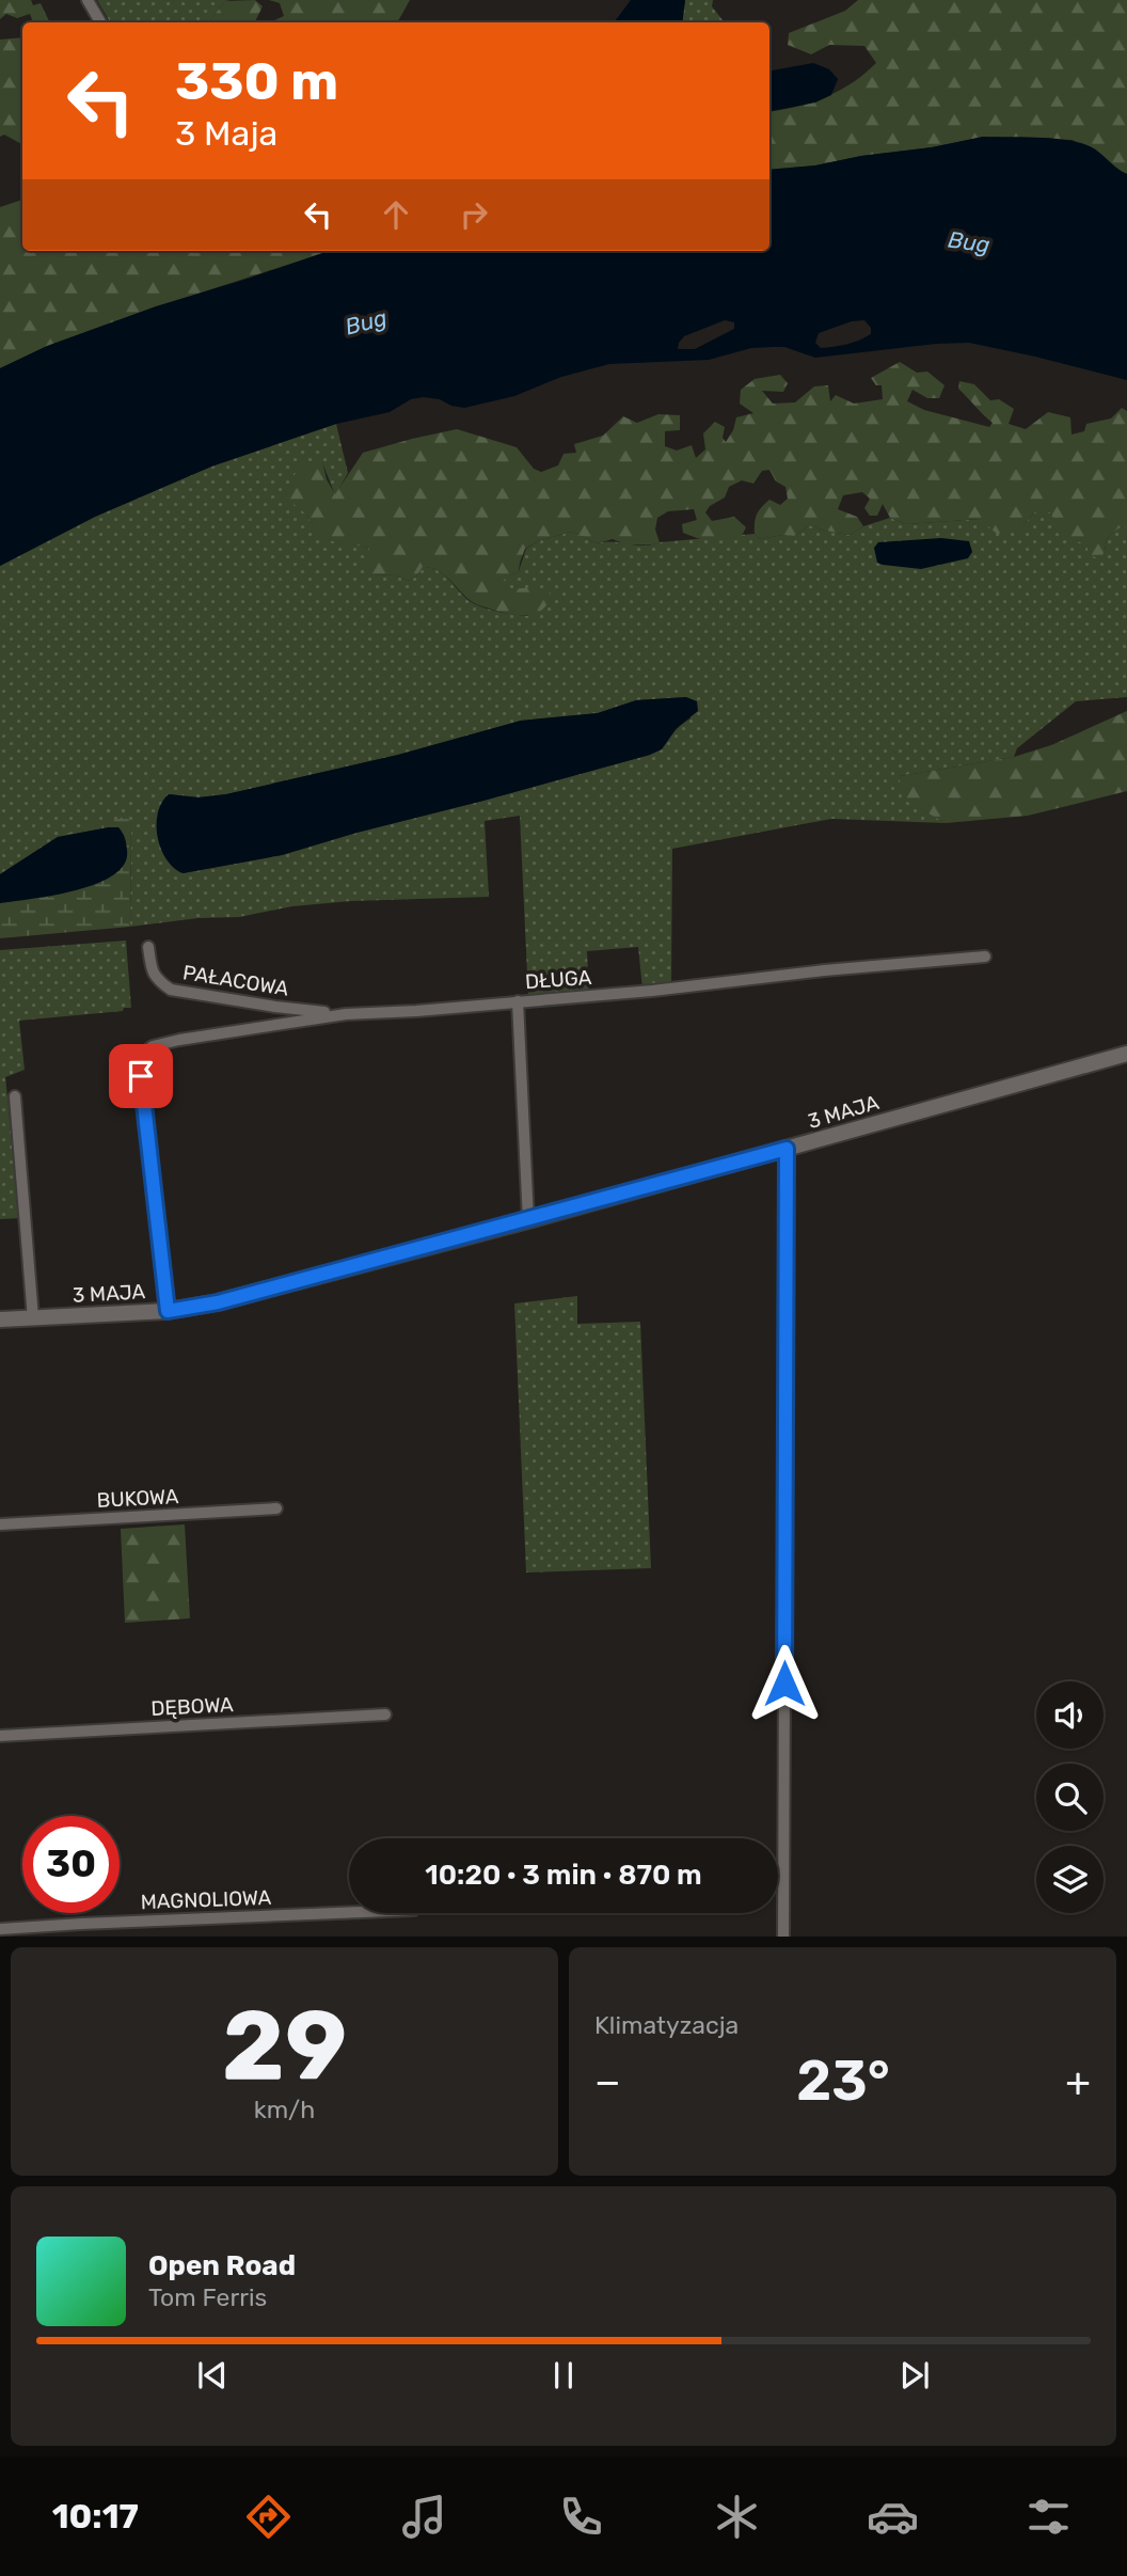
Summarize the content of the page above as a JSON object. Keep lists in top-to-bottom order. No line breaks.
{"streets":{"street":["DŁUGA","PAŁACOWA","3 MAJA","BUKOWA","DĘBOWA","MAGNOLIOWA"]},"crossings":[["DŁUGA","PAŁACOWA"],["DŁUGA","3 MAJA"]],"water":["Bug"],"page":{"turn":["330 m","3 Maja"],"limit":"30","trip":"10:20 · 3 min · 870 m","tile":[["29","km/h"],"Klimatyzacja"],"heat":["−","23°","+"],"song":["Open Road","Tom Ferris"],"tabs":"10:17"}}
